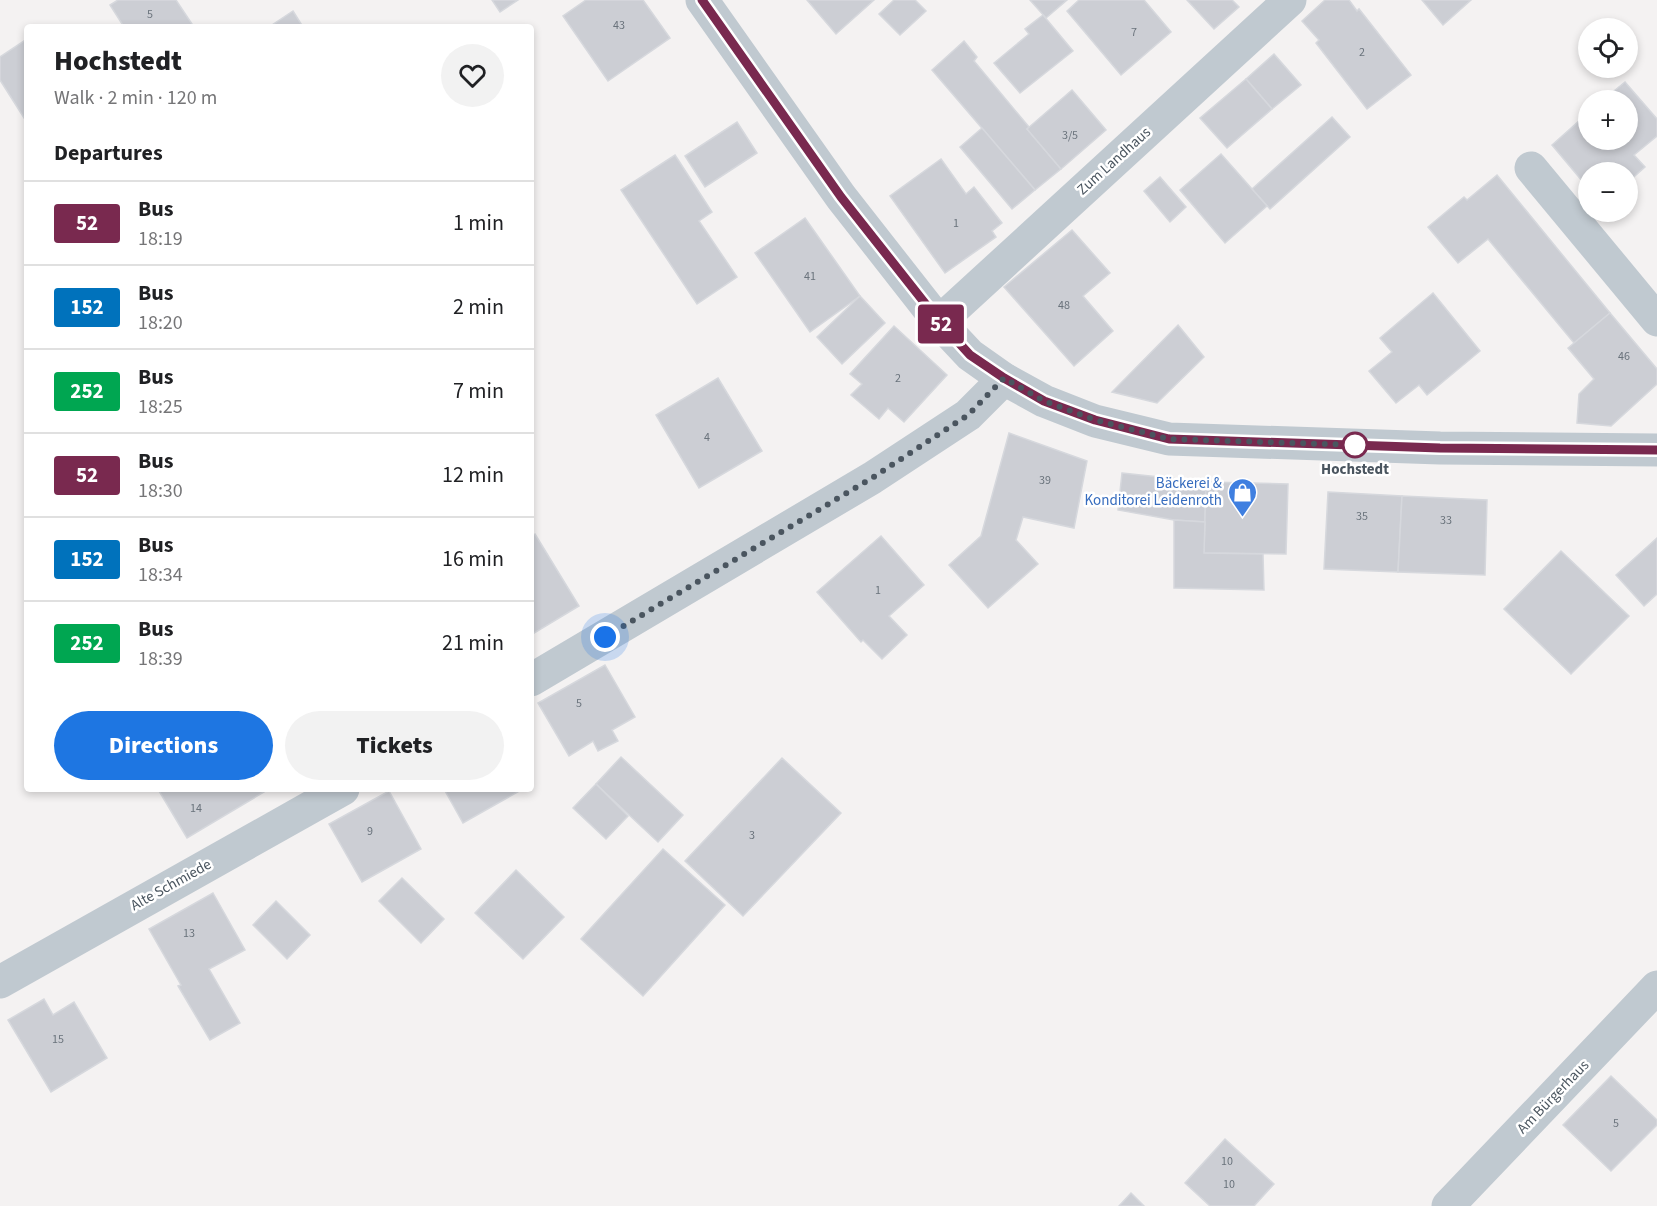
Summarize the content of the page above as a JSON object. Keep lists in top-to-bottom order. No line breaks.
{"streets":{"street":["Zum Landhaus","Alte Schmiede","Am Bürgerhaus"]},"places":{"other":["Hochstedt"],"shop":["Bäckerei & Konditorei Leidenroth"]},"lines":["bus line 52"],"house_numbers":["5","43","7","2","3/5","1","41","48","46","2","4","39","35","33","1","5","14","9","3","13","15","5","10","10"],"page":{"on_map":"52","map_buttons":["+","−"],"heading":[["Hochstedt","Walk · 2 min · 120 m"],"Departures"],"list":[{"mark":"52","name":"Bus","note":"18:19","value":"1 min"},{"mark":"152","name":"Bus","note":"18:20","value":"2 min"},{"mark":"252","name":"Bus","note":"18:25","value":"7 min"},{"mark":"52","name":"Bus","note":"18:30","value":"12 min"},{"mark":"152","name":"Bus","note":"18:34","value":"16 min"},{"mark":"252","name":"Bus","note":"18:39","value":"21 min"}],"buttons":["Directions","Tickets"]}}
